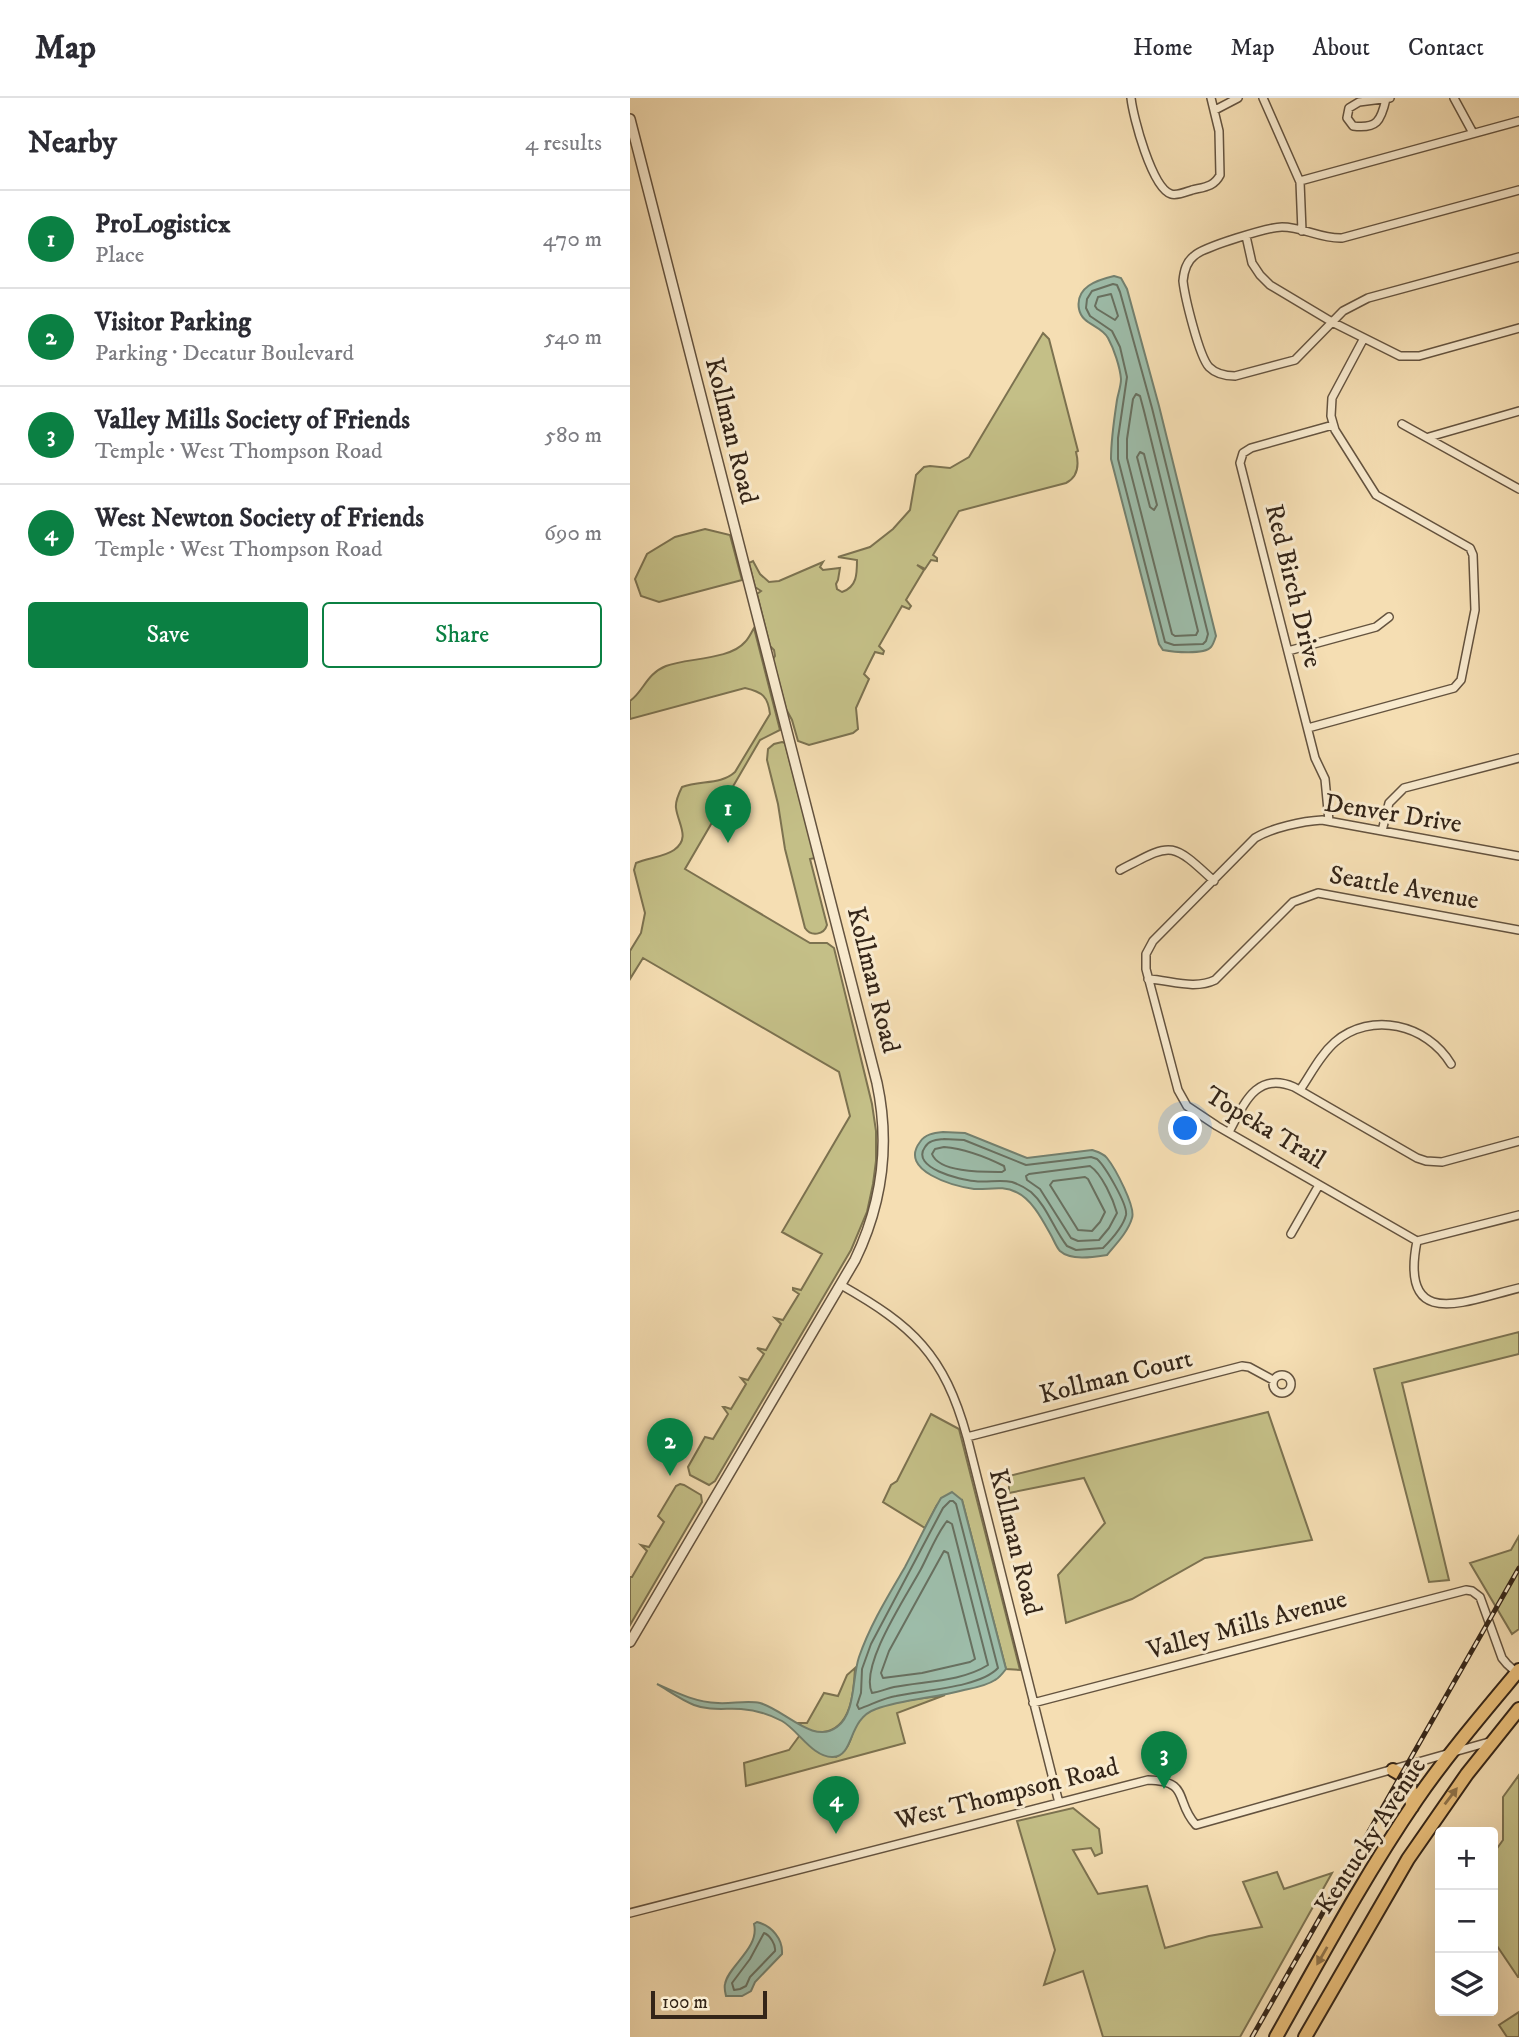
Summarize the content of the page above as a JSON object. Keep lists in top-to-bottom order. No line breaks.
{"streets":{"main road":["Kentucky Avenue"],"street":["Kollman Road","Red Birch Drive","Denver Drive","Seattle Avenue","Topeka Trail","Kollman Court","Valley Mills Avenue","West Thompson Road"]},"crossings":[["Kollman Road","Kollman Court"],["Kollman Road","Valley Mills Avenue"],["Kollman Road","West Thompson Road"],["Red Birch Drive","Denver Drive"],["Denver Drive","Topeka Trail"],["Seattle Avenue","Topeka Trail"],["Valley Mills Avenue","Kentucky Avenue"],["West Thompson Road","Kentucky Avenue"]],"scale_bar":"100 m","page":{"header":"Map","nav":["Home","Map","About","Contact"],"heading":["Nearby","4 results"],"list":[{"mark":"1","name":"ProLogisticx","note":"Place","value":"470 m"},{"mark":"2","name":"Visitor Parking","note":"Parking · Decatur Boulevard","value":"540 m"},{"mark":"3","name":"Valley Mills Society of Friends","note":"Temple · West Thompson Road","value":"580 m"},{"mark":"4","name":"West Newton Society of Friends","note":"Temple · West Thompson Road","value":"690 m"}],"buttons":["Save","Share"],"pins":["1","2","3","4"],"map_buttons":["+","−"],"scale":"100 m"}}
